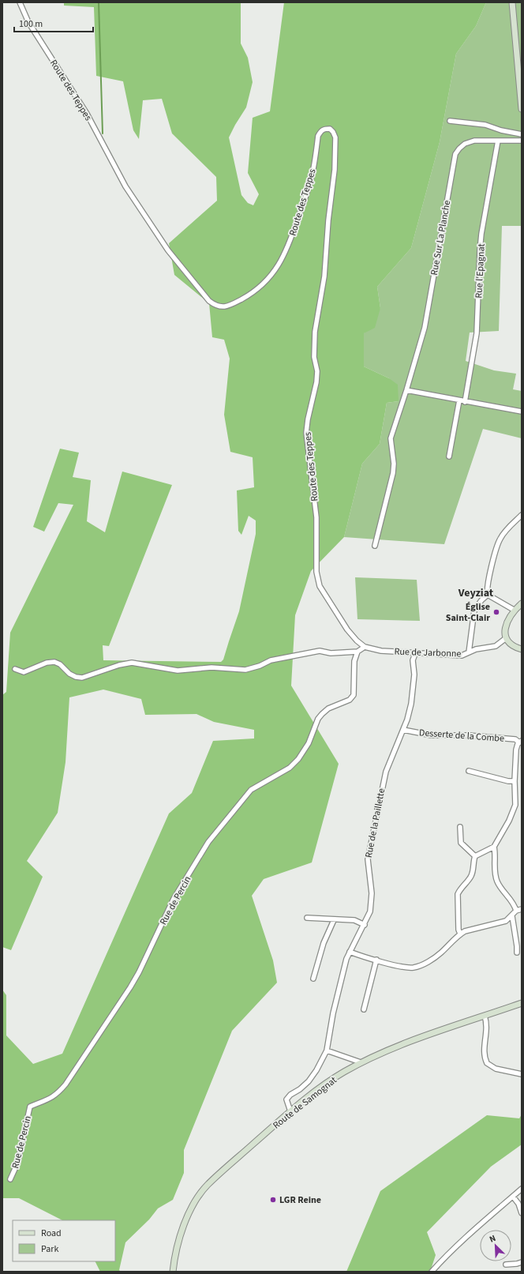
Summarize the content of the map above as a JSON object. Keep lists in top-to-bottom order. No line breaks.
{"streets":{"main road":["Route de Samognat"],"street":["Route des Teppes","Rue Sur La Planche","Rue l'Epagnat","Rue de Jarbonne","Desserte de la Combe","Rue de la Paillette","Rue de Percin"]},"crossings":[["Route des Teppes","Rue de Jarbonne"],["Rue Sur La Planche","Rue l'Epagnat"],["Rue de Jarbonne","Rue de la Paillette"],["Desserte de la Combe","Rue de la Paillette"],["Rue de la Paillette","Route de Samognat"]],"districts":["Veyziat"],"places":["Église Saint-Clair","LGR Reine"],"legend":["Road","Park"],"scale_bar":"100 m","north":"top left"}
